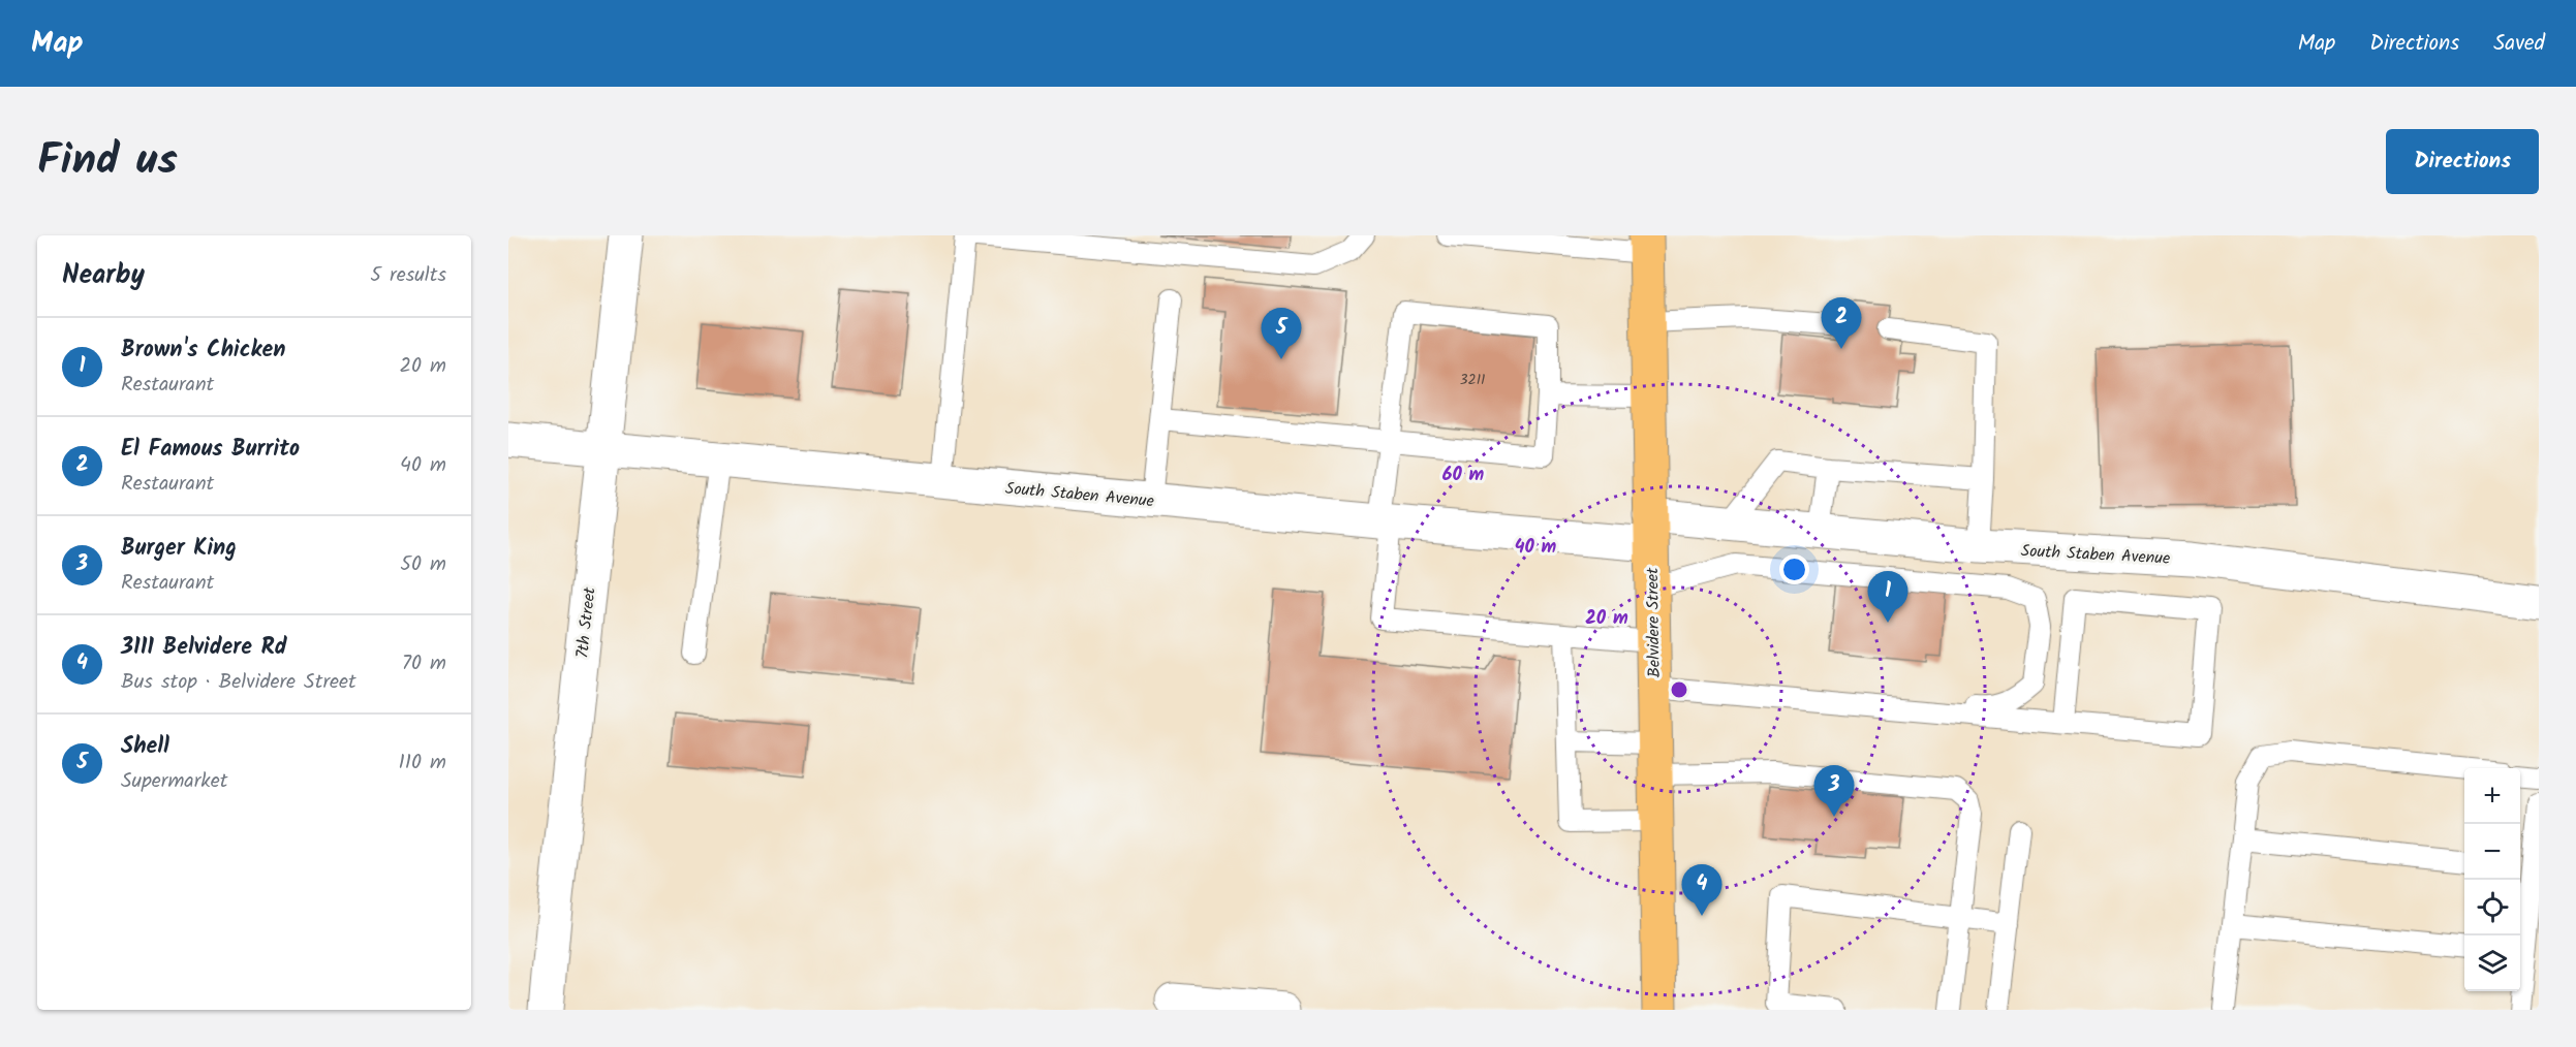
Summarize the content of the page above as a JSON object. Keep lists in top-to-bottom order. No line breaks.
{"streets":{"main road":["Belvidere Street"],"street":["South Staben Avenue","7th Street"]},"crossings":[["South Staben Avenue","7th Street"],["South Staben Avenue","Belvidere Street"]],"house_numbers":["3211"],"page":{"header":"Map","nav":["Map","Directions","Saved"],"title":"Find us","buttons":"Directions","heading":["Nearby","5 results"],"pins":["2","5","1","3","4"],"list":[{"mark":"1","name":"Brown's Chicken","note":"Restaurant","value":"20 m"},{"mark":"2","name":"El Famous Burrito","note":"Restaurant","value":"40 m"},{"mark":"3","name":"Burger King","note":"Restaurant","value":"50 m"},{"mark":"4","name":"3111 Belvidere Rd","note":"Bus stop · Belvidere Street","value":"70 m"},{"mark":"5","name":"Shell","note":"Supermarket","value":"110 m"}],"map_buttons":["+","−"]},"rings":["60 m","40 m","20 m"]}
